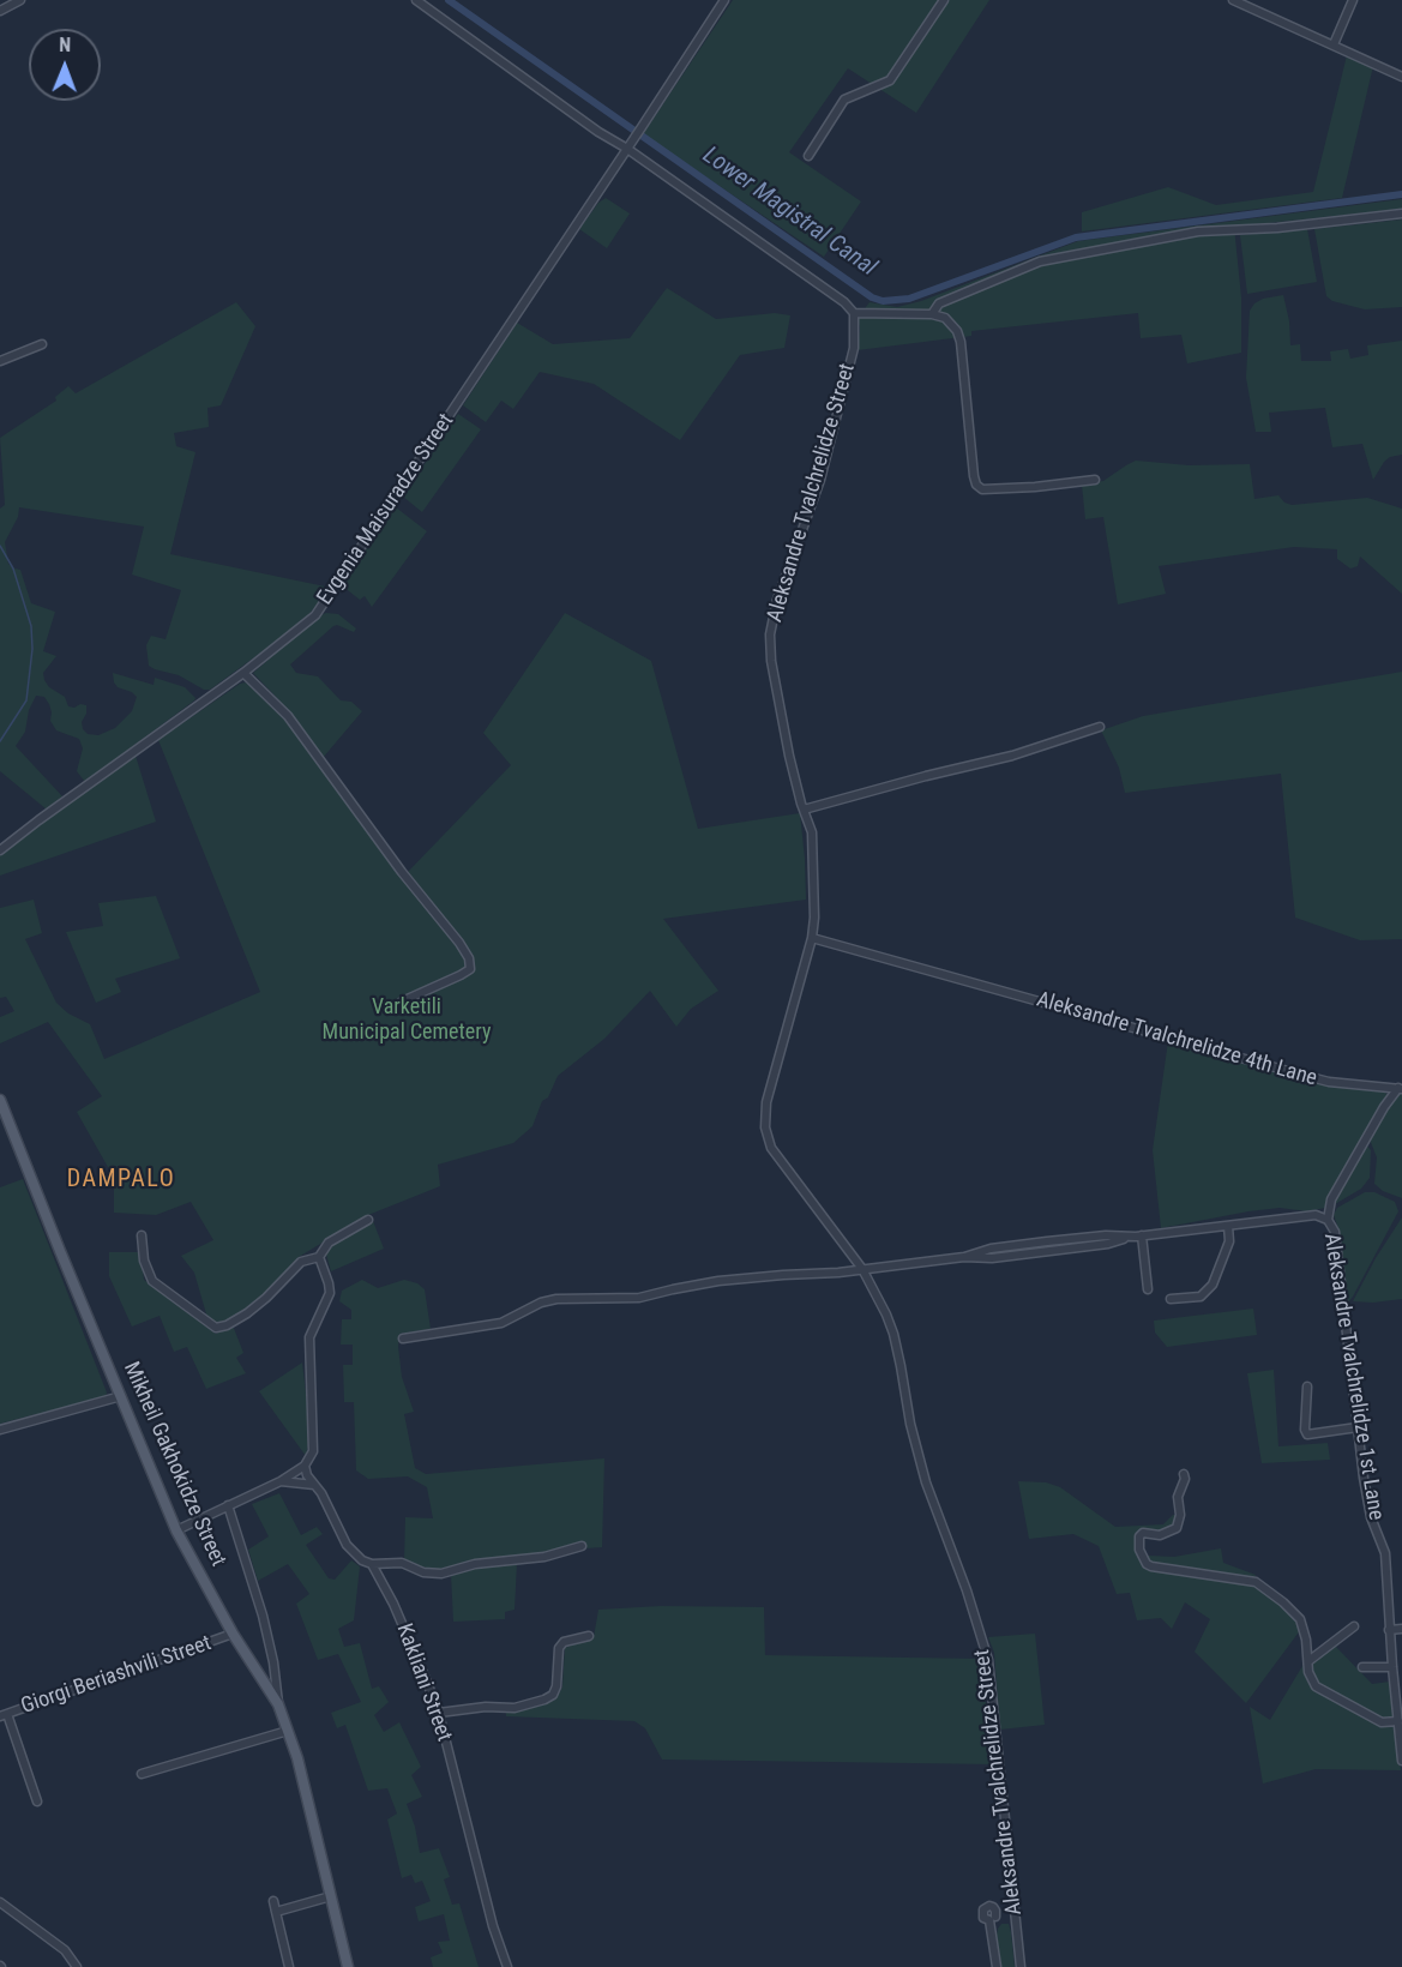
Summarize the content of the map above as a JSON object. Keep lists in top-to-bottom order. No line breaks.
{"streets":{"main road":["Mikheil Gakhokidze Street"],"street":["Aleksandre Tvalchrelidze Street","Evgenia Maisuradze Street","Aleksandre Tvalchrelidze 4th Lane","Aleksandre Tvalchrelidze 1st Lane","Giorgi Beriashvili Street","Kakliani Street"]},"crossings":[["Aleksandre Tvalchrelidze Street","Aleksandre Tvalchrelidze 4th Lane"],["Aleksandre Tvalchrelidze 4th Lane","Aleksandre Tvalchrelidze 1st Lane"],["Mikheil Gakhokidze Street","Giorgi Beriashvili Street"]],"districts":["DAMPALO"],"water":["Lower Magistral Canal"],"parks":["Varketili Municipal Cemetery"],"north":"top"}
